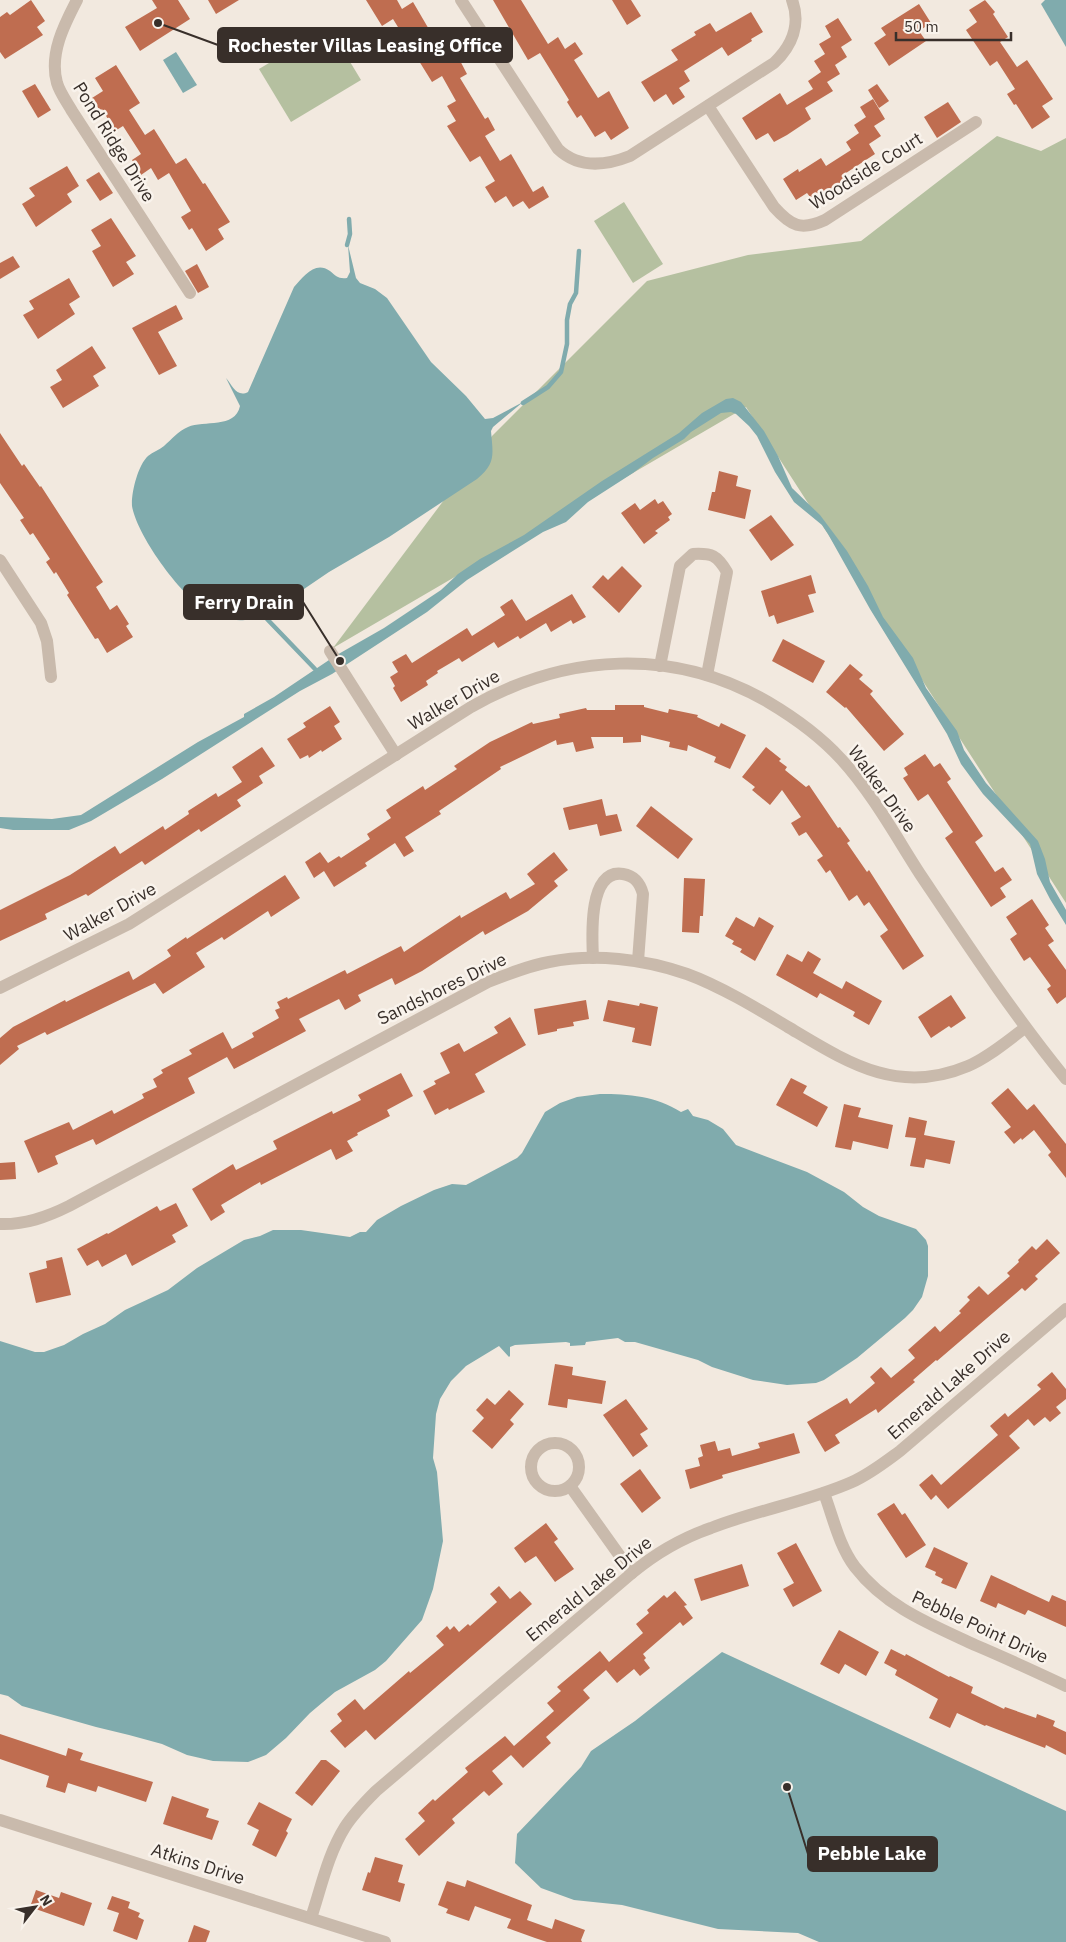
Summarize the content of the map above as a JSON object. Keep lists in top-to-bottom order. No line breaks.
{"streets":{"street":["Pond Ridge Drive","Woodside Court","Walker Drive","Sandshores Drive","Emerald Lake Drive","Pebble Point Drive","Atkins Drive"]},"crossings":[["Walker Drive","Sandshores Drive"],["Emerald Lake Drive","Pebble Point Drive"],["Emerald Lake Drive","Atkins Drive"]],"places":["Rochester Villas Leasing Office","Ferry Drain","Pebble Lake"],"scale_bar":"50 m","north":"top right"}
